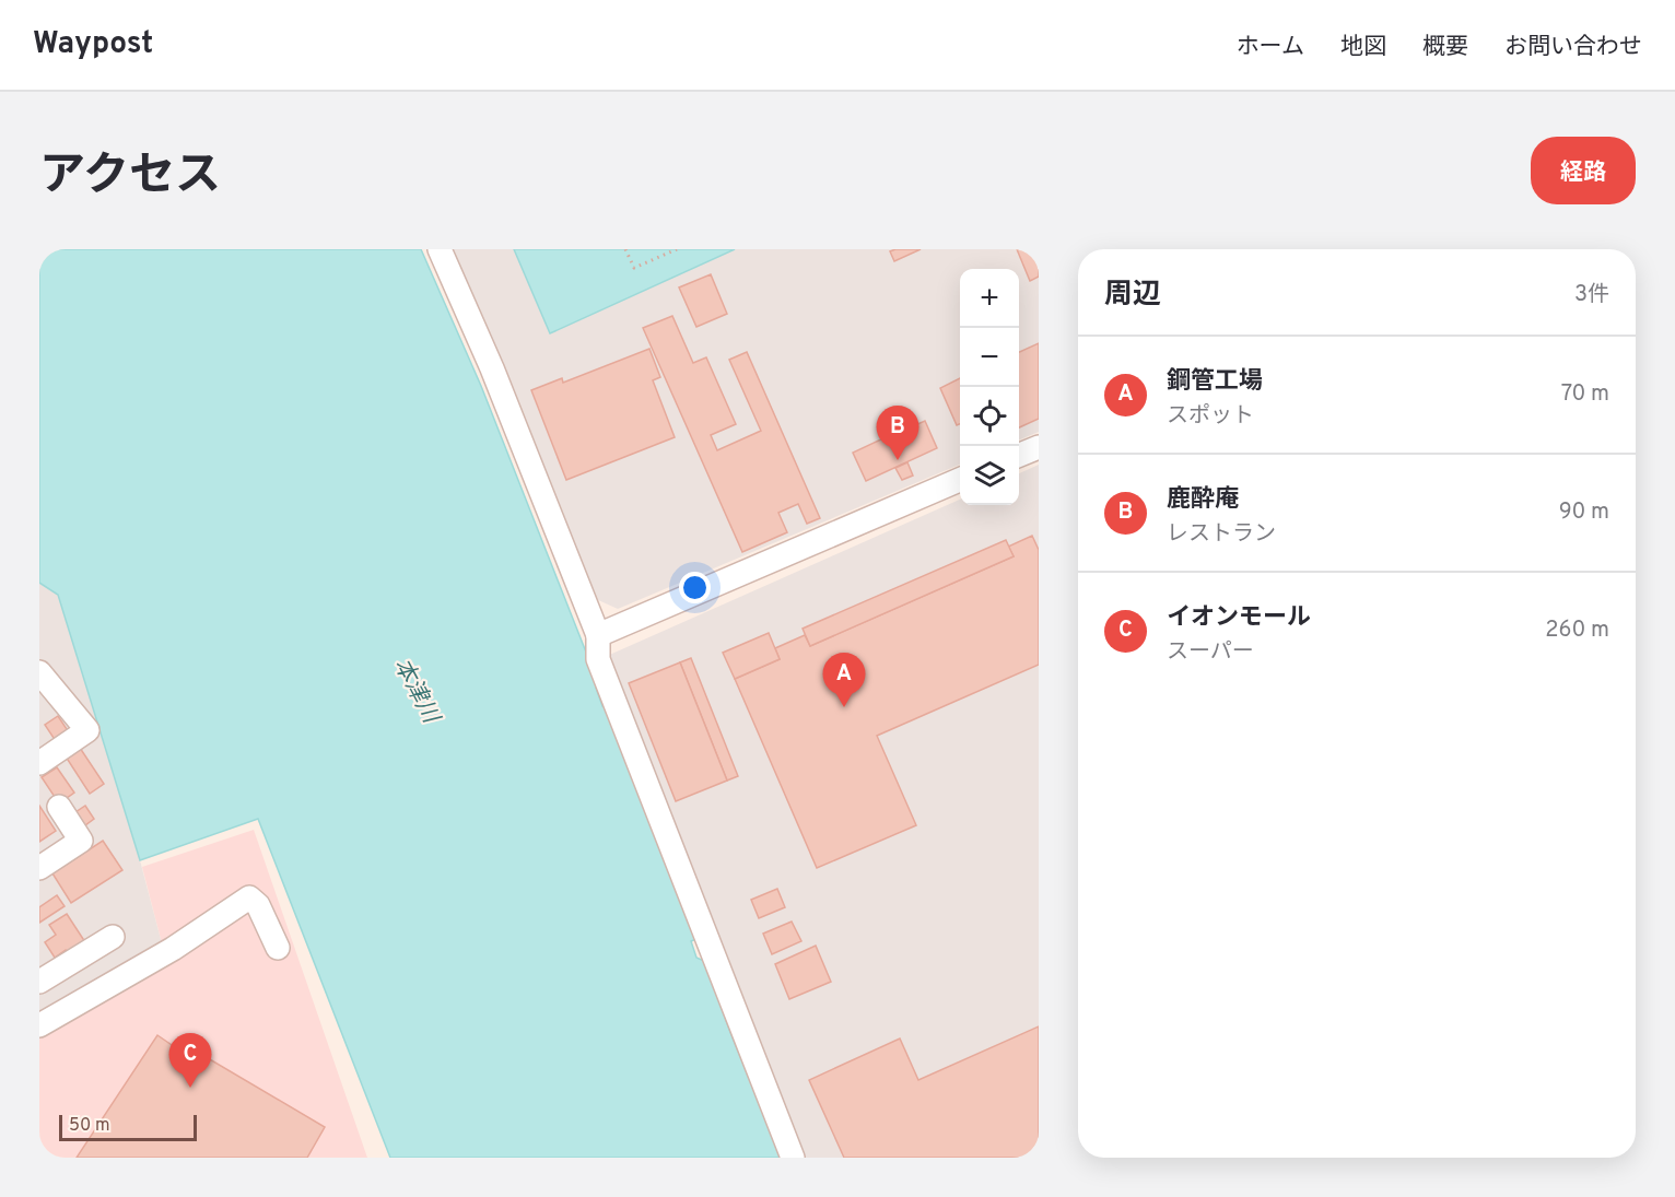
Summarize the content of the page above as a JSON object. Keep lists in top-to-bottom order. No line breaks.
{"water":["本津川"],"scale_bar":"50 m","page":{"header":"Waypost","nav":["ホーム","地図","概要","お問い合わせ"],"title":"アクセス","buttons":"経路","heading":["周辺","3件"],"map_buttons":["+","−"],"list":[{"mark":"A","name":"鋼管工場","note":"スポット","value":"70 m"},{"mark":"B","name":"鹿酔庵","note":"レストラン","value":"90 m"},{"mark":"C","name":"イオンモール","note":"スーパー","value":"260 m"}],"pins":["B","A","C"],"scale":"50 m"}}
